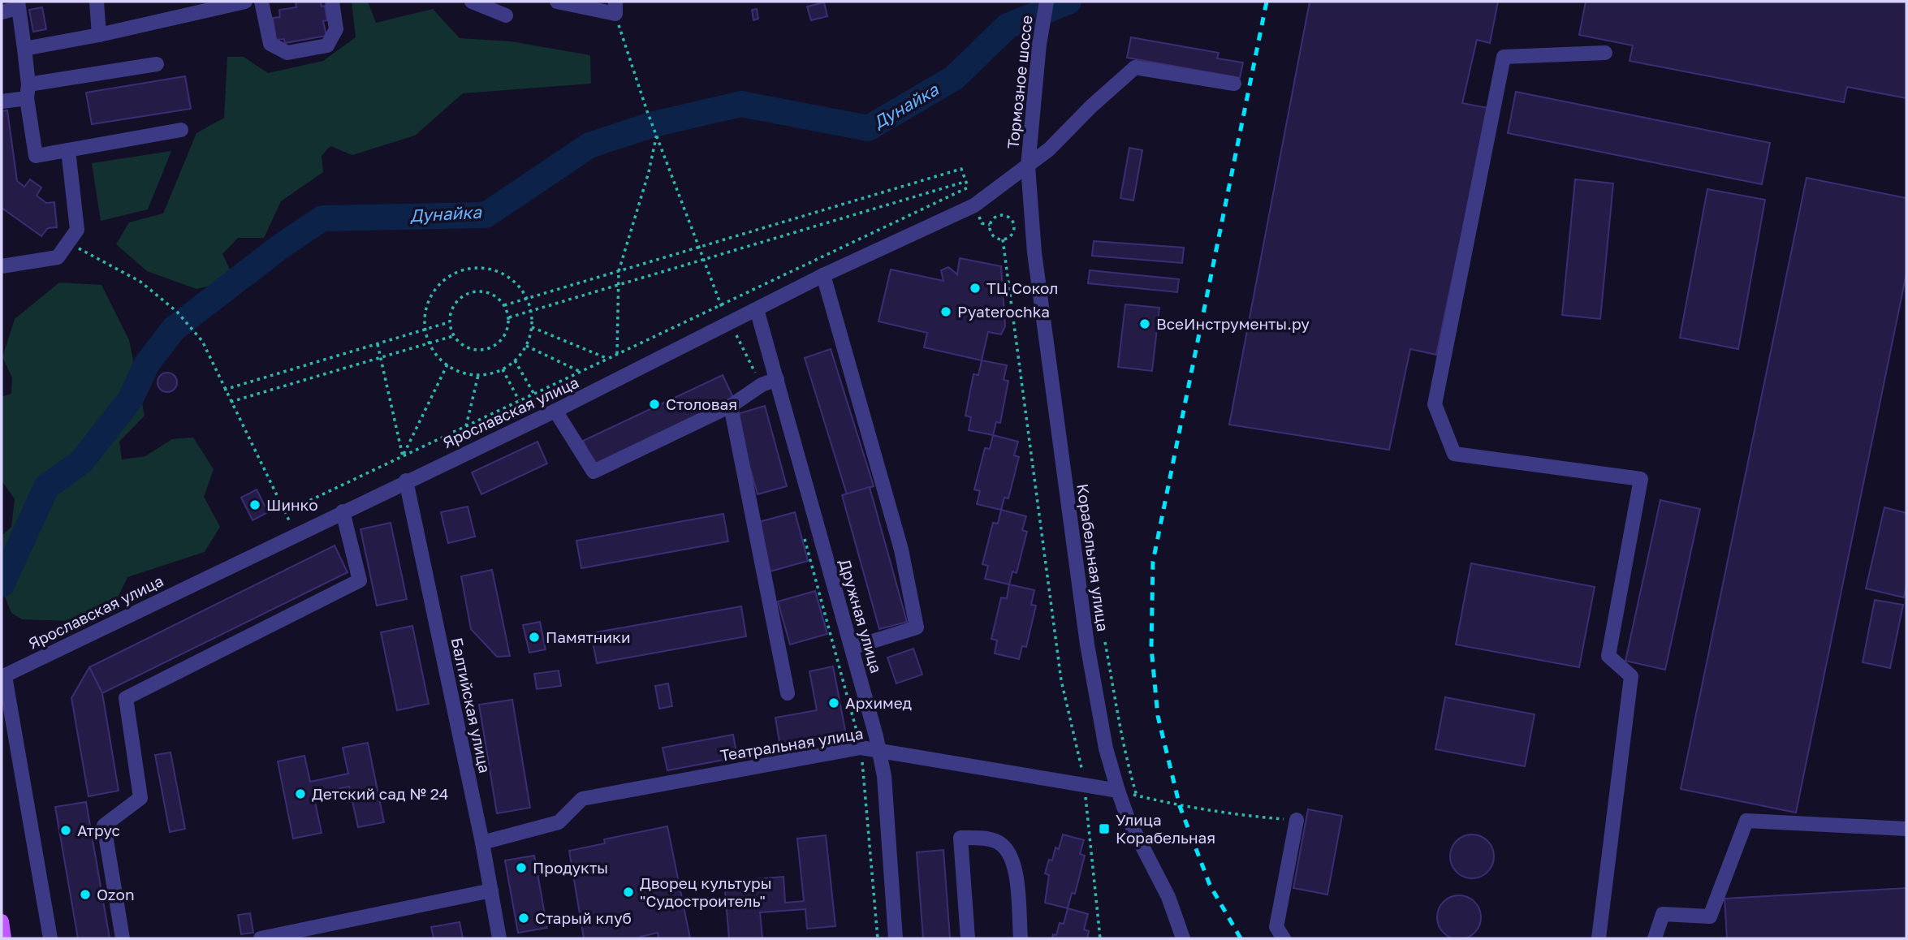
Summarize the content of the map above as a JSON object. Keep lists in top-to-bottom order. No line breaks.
{"streets":{"street":["Тормозное шоссе","Ярославская улица","Корабельная улица","Дружная улица","Балтийская улица","Театральная улица"]},"crossings":[["Тормозное шоссе","Ярославская улица"],["Тормозное шоссе","Корабельная улица"],["Ярославская улица","Корабельная улица"],["Ярославская улица","Дружная улица"],["Ярославская улица","Балтийская улица"],["Корабельная улица","Театральная улица"],["Дружная улица","Театральная улица"],["Балтийская улица","Театральная улица"]],"water":["Дунайка"],"places":{"other":["ТЦ Сокол","Pyaterochka","ВсеИнструменты.ру","Столовая","Шинко","Памятники","Архимед","Детский сад № 24","Атрус","Продукты","Дворец культуры \"Судостроитель\"","Ozon","Старый клуб"],"transit":["Улица Корабельная"]}}
